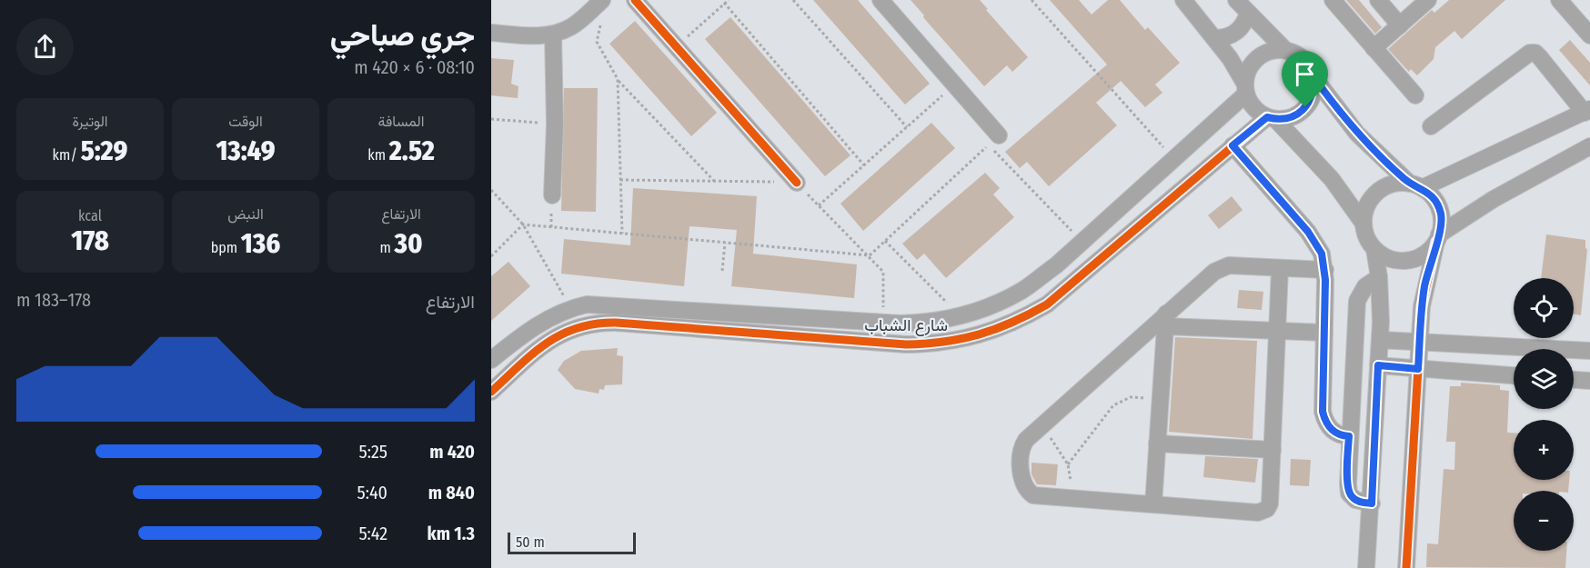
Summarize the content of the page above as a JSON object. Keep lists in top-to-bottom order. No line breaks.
{"streets":{"street":["شارع الشباب"]},"scale_bar":"50 m","page":{"heading":["جري صباحي","08:10 · 6 × 420 m"],"stats":[["المسافة","2.52 km"],["الوقت","13:49"],["الوتيرة","5:29 /km"],["الارتفاع","30 m"],["النبض","136 bpm"],["kcal","178"]],"map_buttons":["+","−"],"chart":["الارتفاع","178–183 m"],"list":[{"name":"420 m","note":"5:25"},{"name":"840 m","note":"5:40"},{"name":"1.3 km","note":"5:42"}],"scale":"50 m"}}
